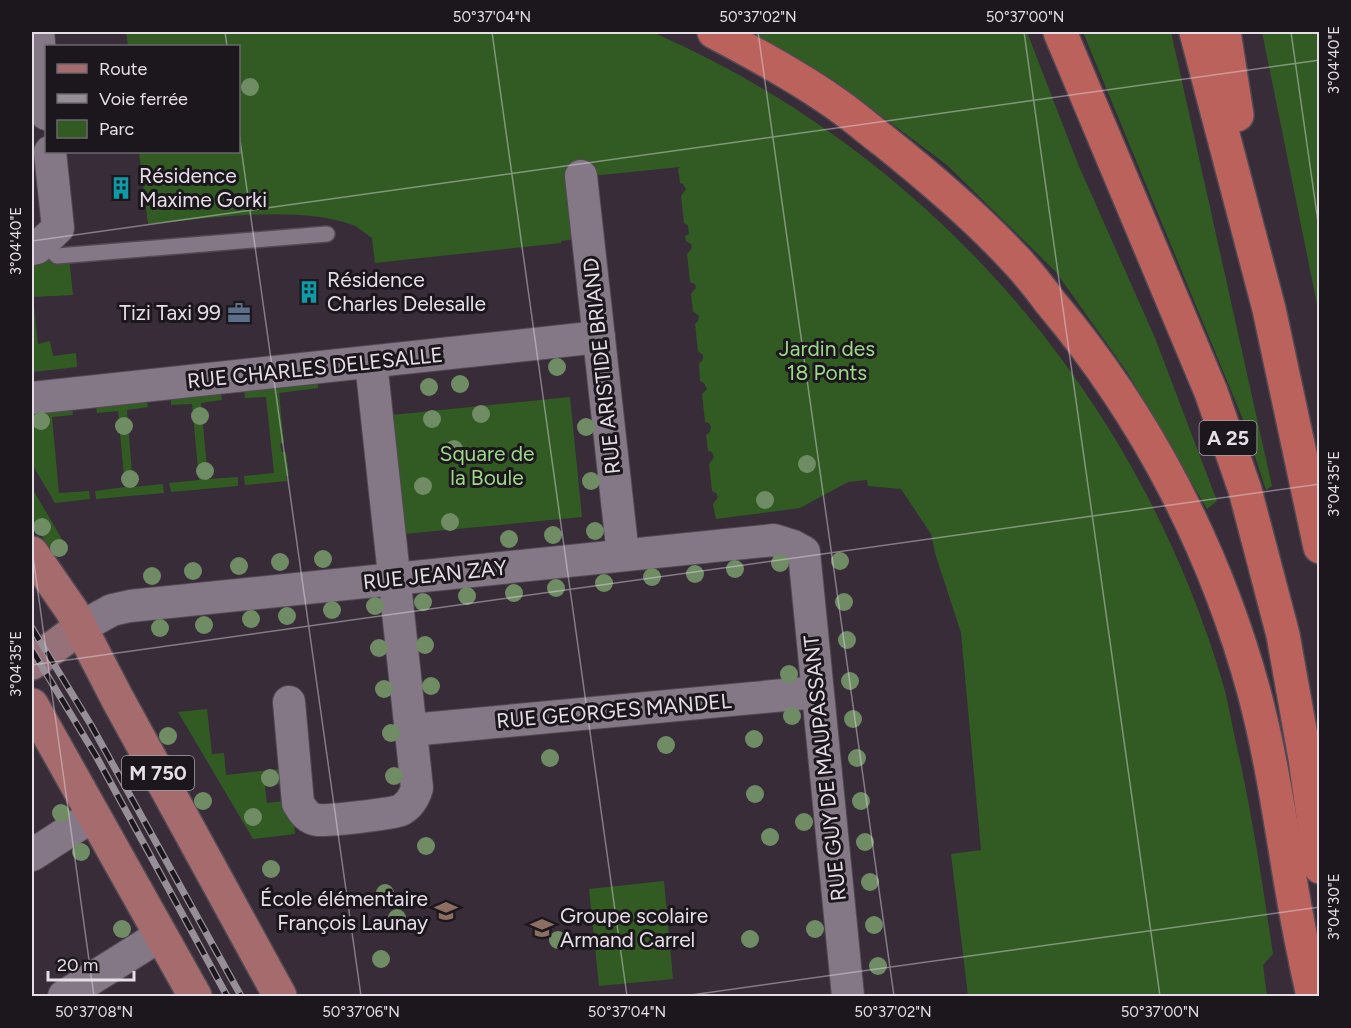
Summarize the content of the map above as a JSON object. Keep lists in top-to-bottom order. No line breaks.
{"streets":{"highway":["A 25"],"main road":["M 750"],"street":["RUE ARISTIDE BRIAND","RUE CHARLES DELESALLE","RUE JEAN ZAY","RUE GEORGES MANDEL","RUE GUY DE MAUPASSANT"]},"crossings":[["RUE ARISTIDE BRIAND","RUE CHARLES DELESALLE"],["RUE ARISTIDE BRIAND","RUE JEAN ZAY"],["RUE JEAN ZAY","RUE GUY DE MAUPASSANT"],["RUE JEAN ZAY","M 750"],["RUE GEORGES MANDEL","RUE GUY DE MAUPASSANT"]],"parks":["Jardin des 18 Ponts","Square de la Boule"],"places":{"building":["Résidence Maxime Gorki","Résidence Charles Delesalle"],"office":["Tizi Taxi 99"],"school or university":["École élémentaire François Launay","Groupe scolaire Armand Carrel"]},"legend":["Route","Voie ferrée","Parc"],"scale_bar":"20 m","coordinates":["50°37'04\"N","50°37'02\"N","50°37'00\"N","3°04'40\"E","3°04'35\"E","3°04'30\"E","50°37'08\"N","50°37'06\"N"]}
